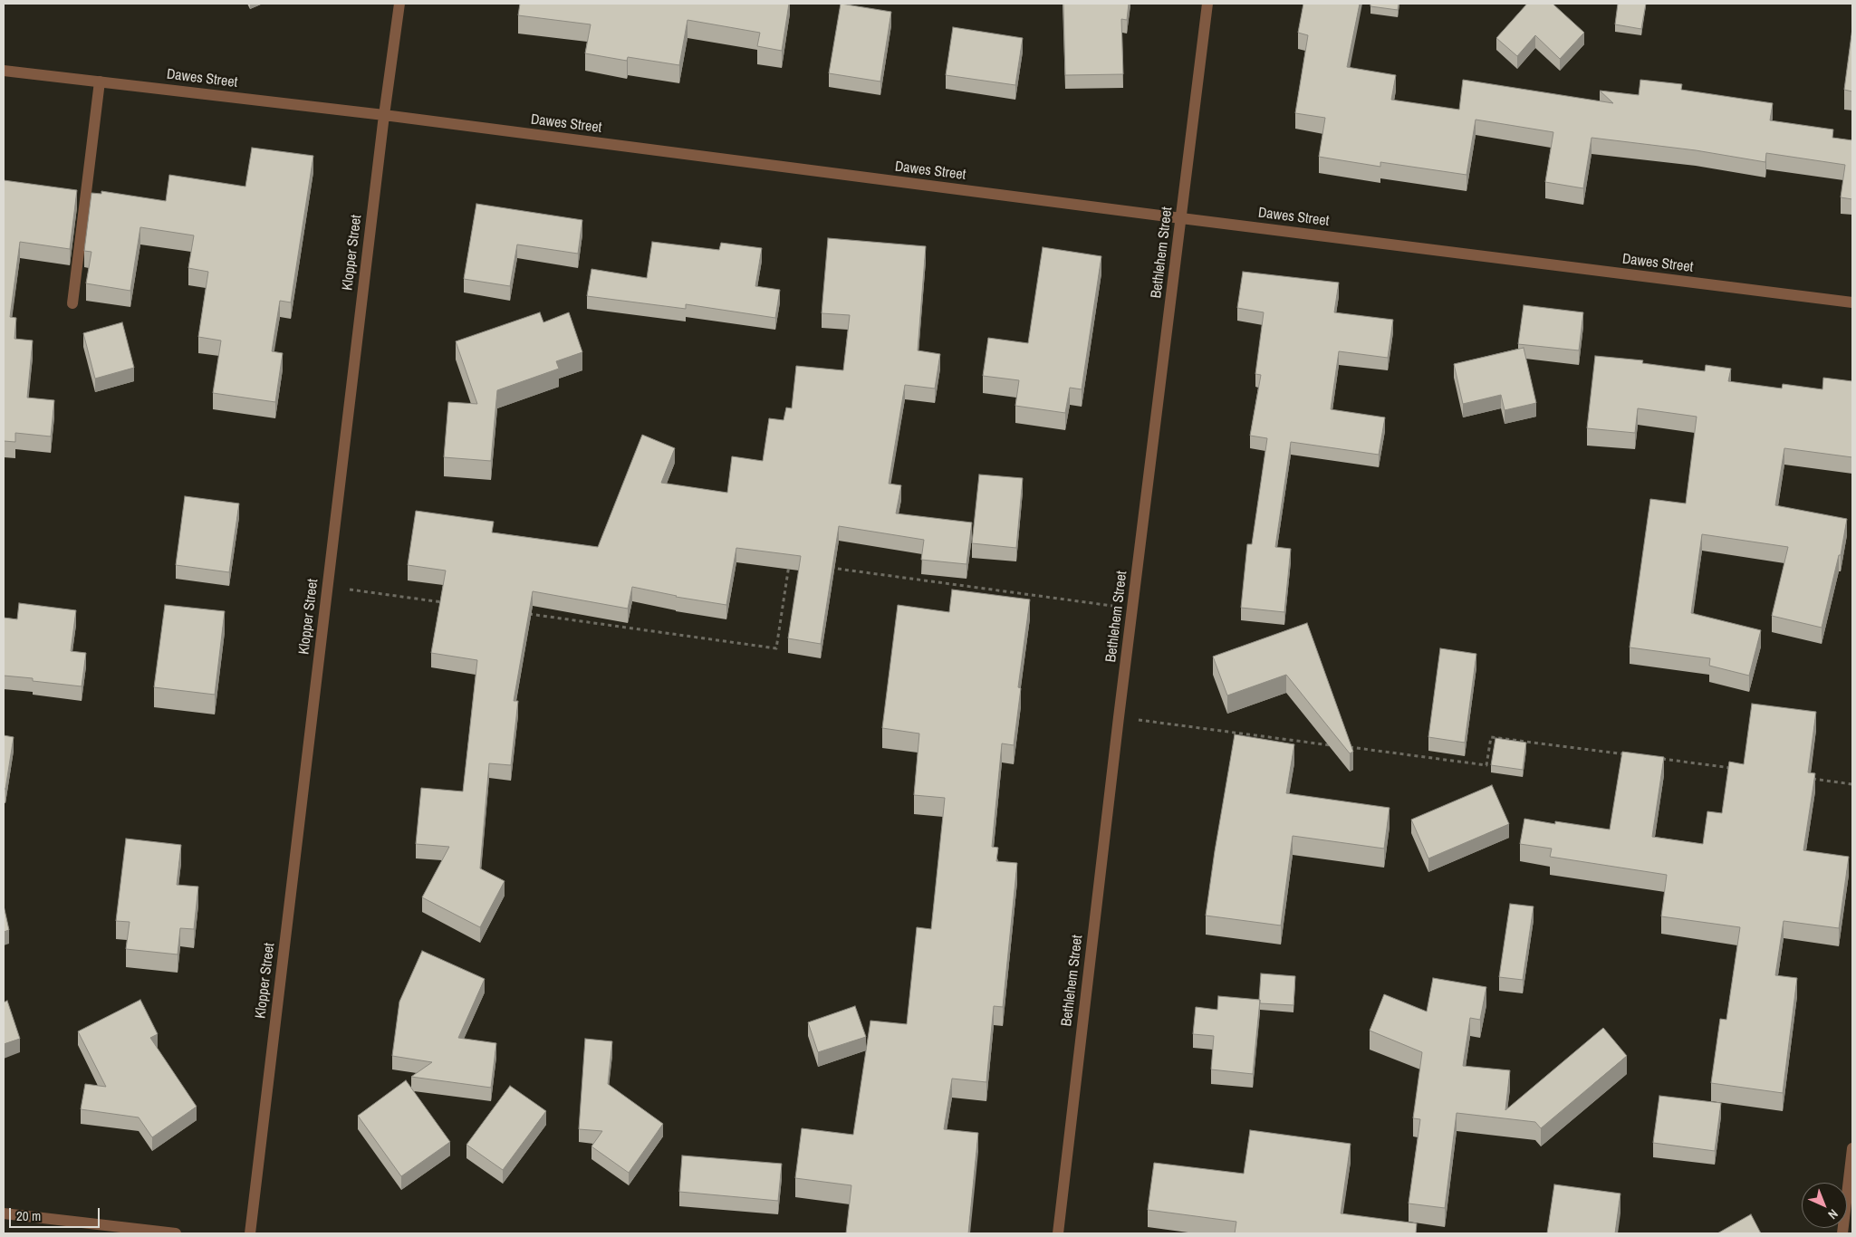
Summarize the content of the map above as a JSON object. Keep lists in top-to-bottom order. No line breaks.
{"streets":{"street":["Dawes Street","Klopper Street","Bethlehem Street"]},"crossings":[["Dawes Street","Klopper Street"],["Dawes Street","Bethlehem Street"]],"scale_bar":"20 m","north":"bottom right"}
